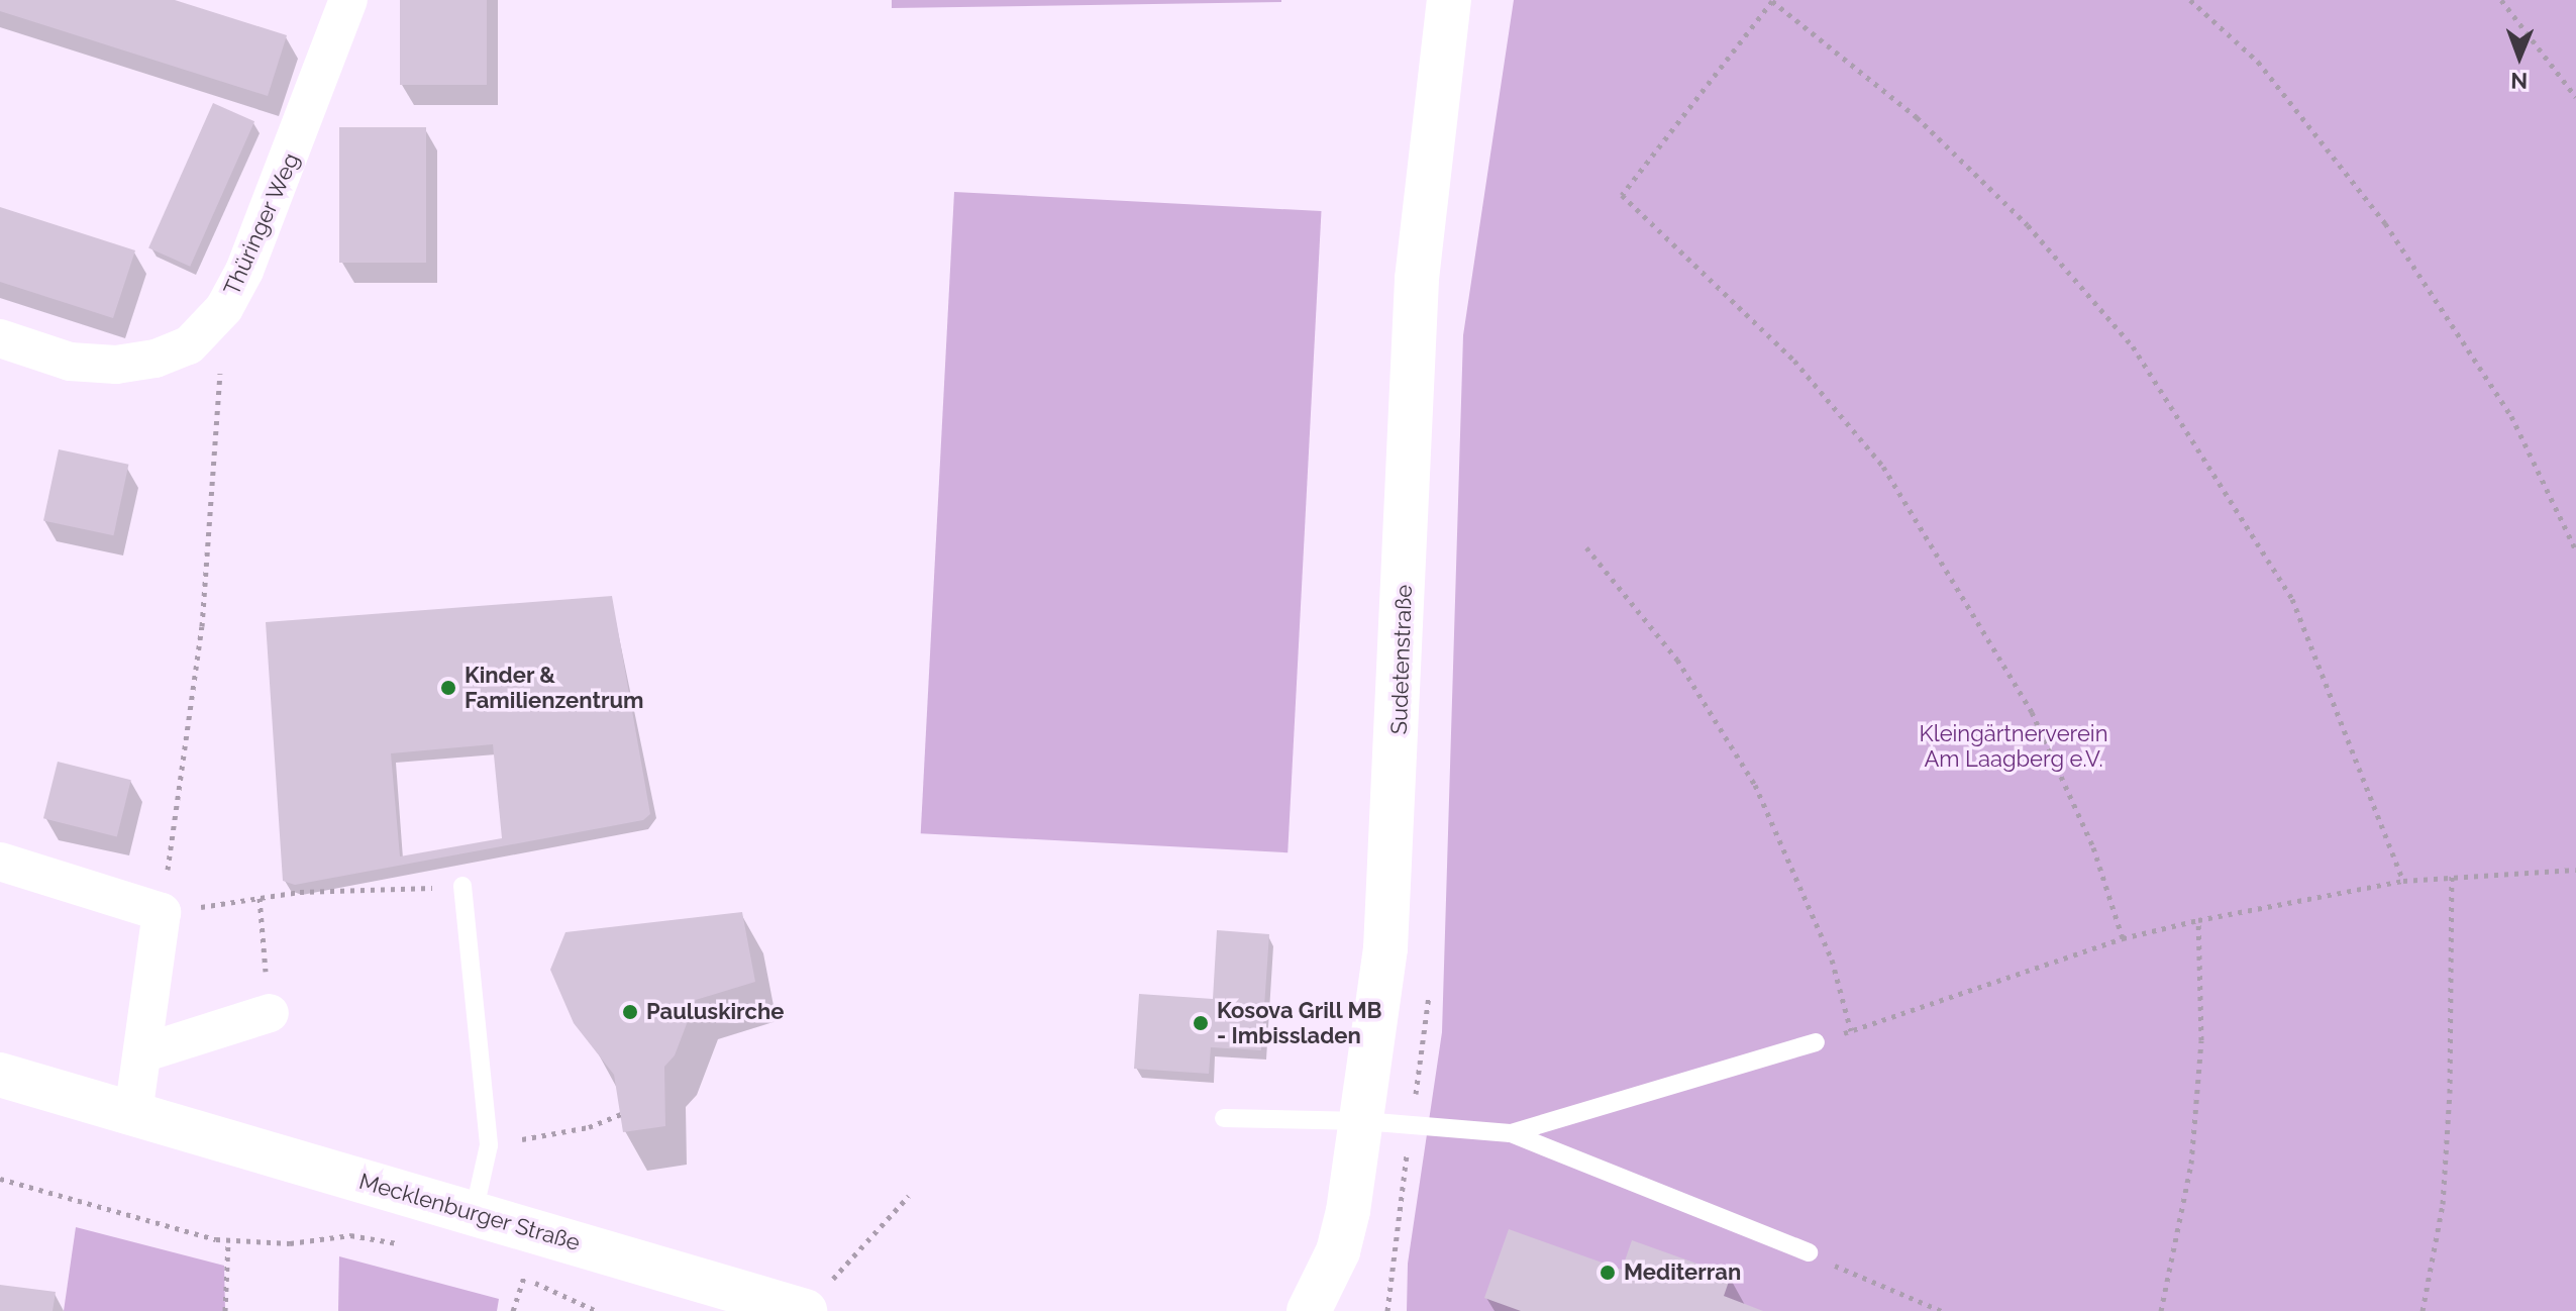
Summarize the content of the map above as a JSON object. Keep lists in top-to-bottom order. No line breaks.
{"streets":{"street":["Thüringer Weg","Sudetenstraße","Mecklenburger Straße"]},"parks":["Kleingärtnerverein Am Laagberg e.V."],"places":["Kinder & Familienzentrum","Pauluskirche","Kosova Grill MB - Imbissladen","Mediterran"],"north":"bottom"}
